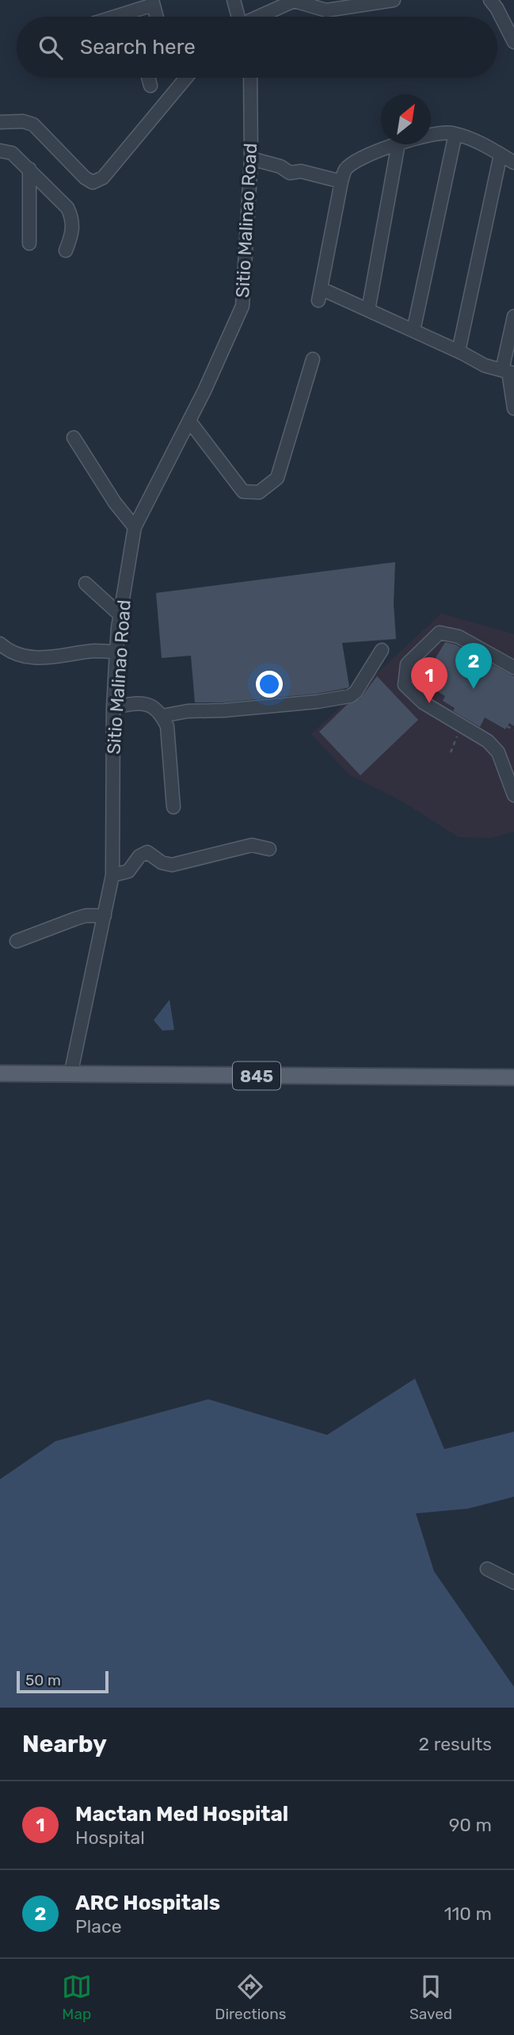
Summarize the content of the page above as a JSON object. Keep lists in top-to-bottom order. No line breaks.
{"streets":{"main road":["845"],"street":["Sitio Malinao Road"]},"crossings":[["Sitio Malinao Road","845"]],"scale_bar":"50 m","north":"top right","page":{"search":"Search here","pins":["2","1"],"scale":"50 m","heading":["Nearby","2 results"],"list":[{"mark":"1","name":"Mactan Med Hospital","note":"Hospital","value":"90 m"},{"mark":"2","name":"ARC Hospitals","note":"Place","value":"110 m"}],"nav":["Map","Directions","Saved"]}}
